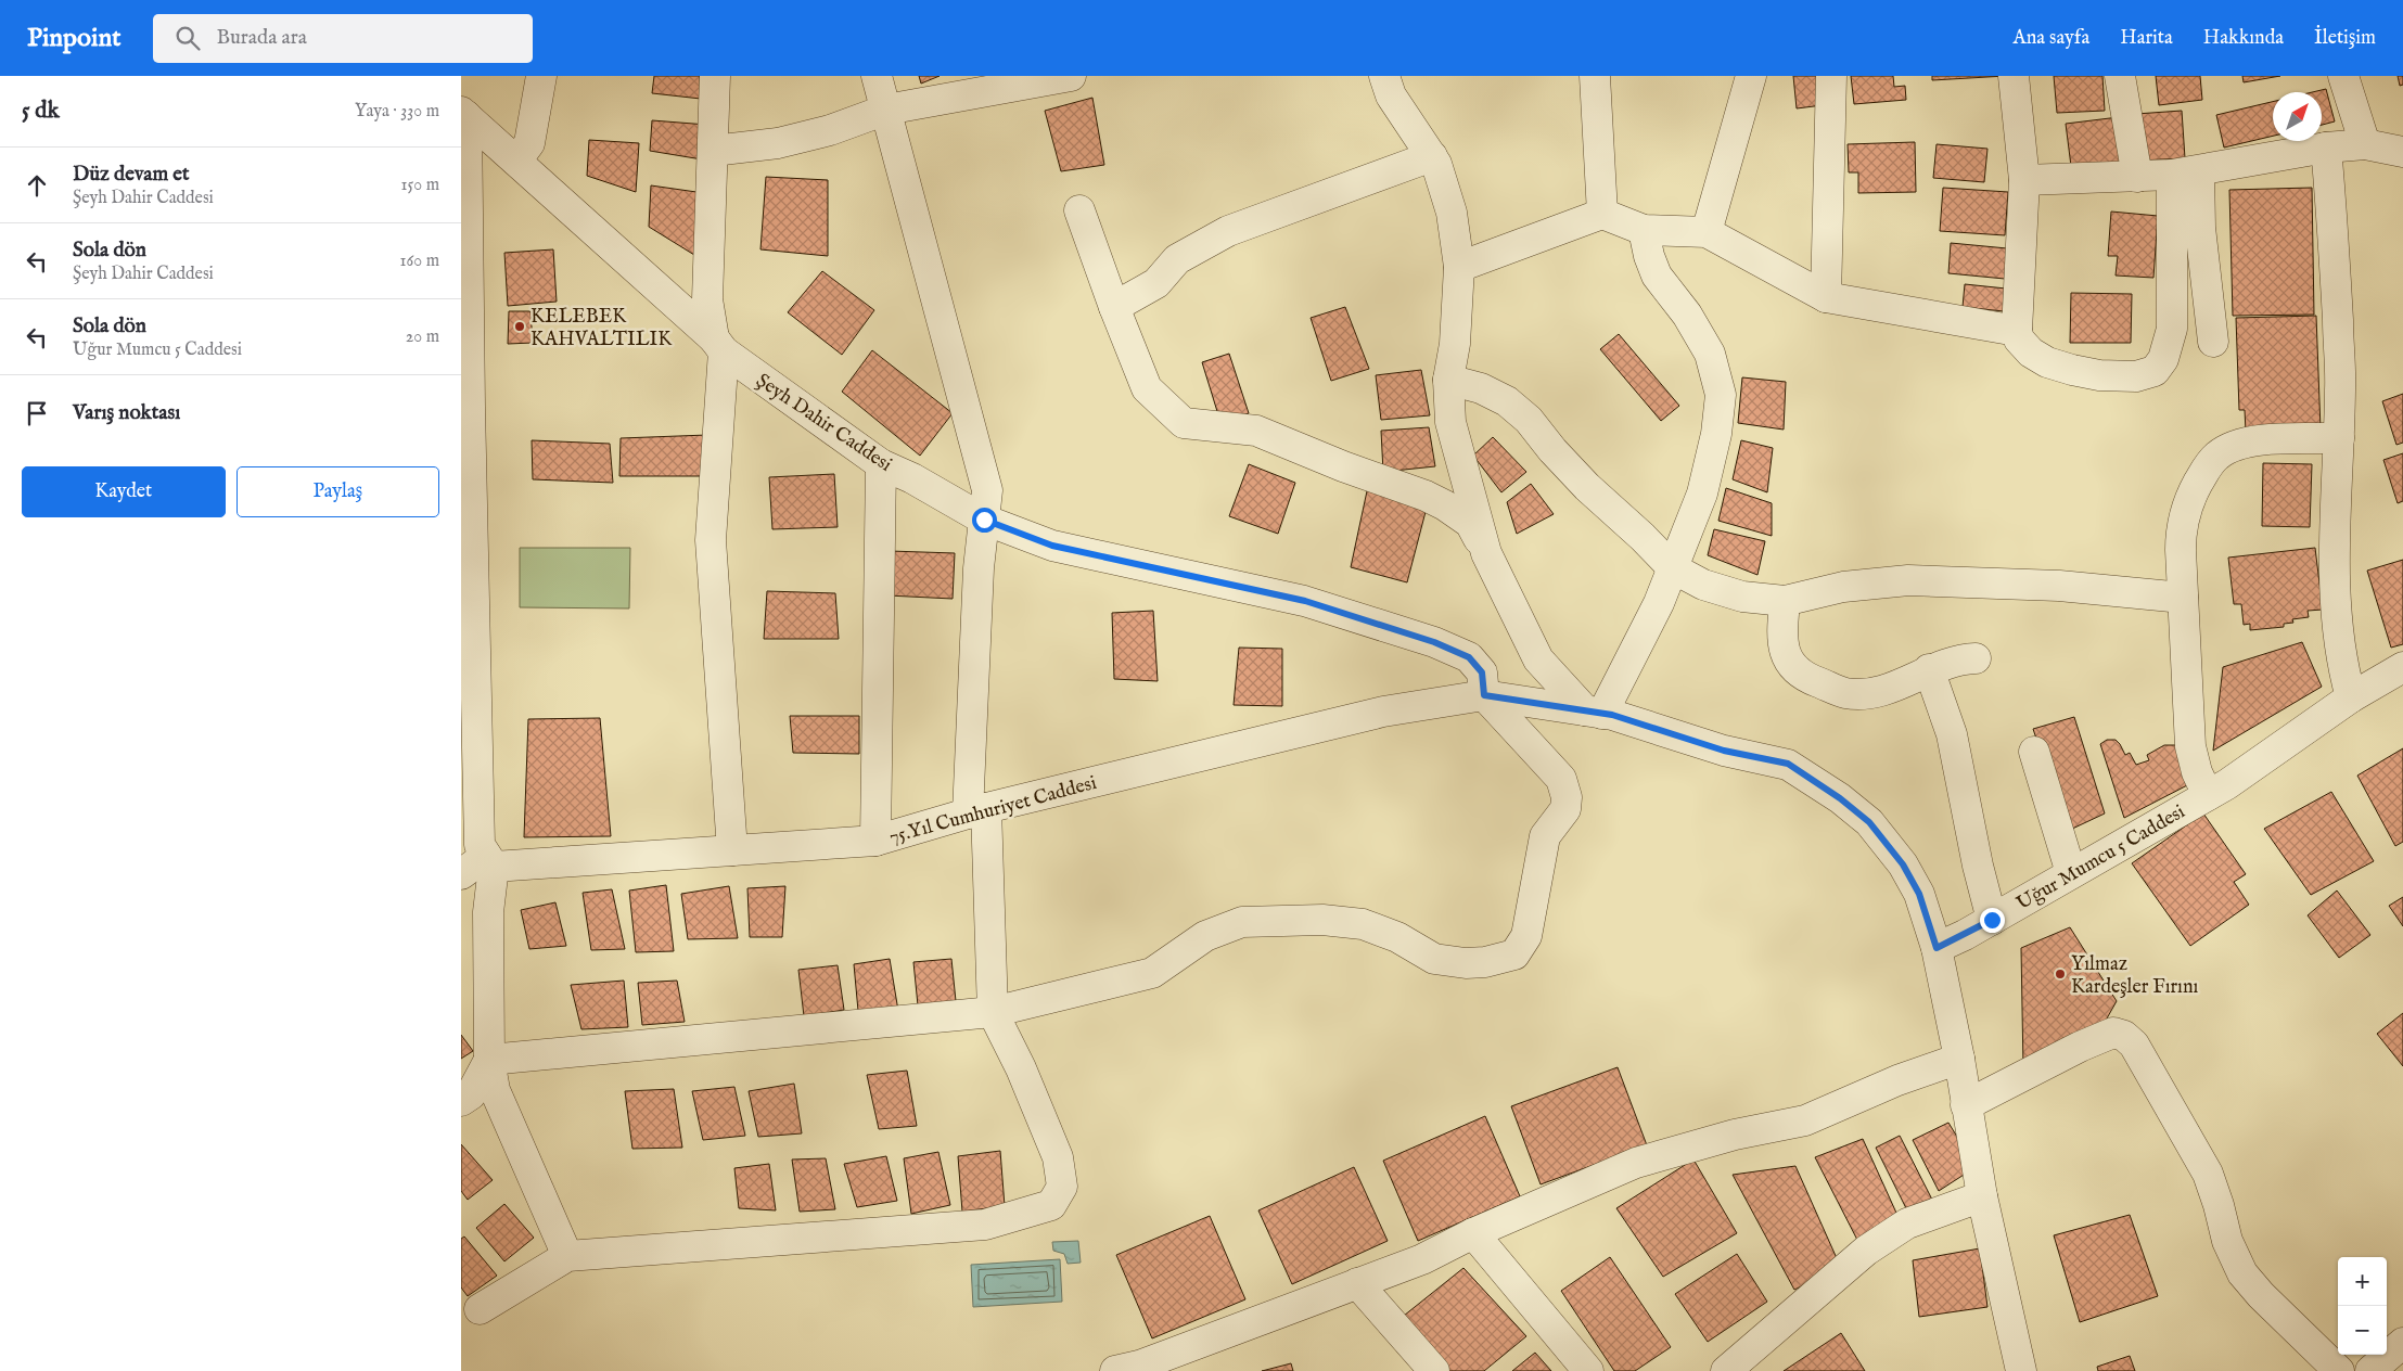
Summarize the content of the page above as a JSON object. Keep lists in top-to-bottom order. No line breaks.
{"streets":{"street":["Şeyh Dahir Caddesi","75.Yıl Cumhuriyet Caddesi","Uğur Mumcu 5 Caddesi"]},"crossings":[["Şeyh Dahir Caddesi","75.Yıl Cumhuriyet Caddesi"]],"places":["KELEBEK KAHVALTILIK","Yılmaz Kardeşler Fırını"],"north":"top right","page":{"header":"Pinpoint","search":"Burada ara","nav":["Ana sayfa","Harita","Hakkında","İletişim"],"heading":["5 dk","Yaya · 330 m"],"list":[["Düz devam et","Şeyh Dahir Caddesi","150 m"],["Sola dön","Şeyh Dahir Caddesi","160 m"],["Sola dön","Uğur Mumcu 5 Caddesi","20 m"],"Varış noktası"],"buttons":["Kaydet","Paylaş"],"map_buttons":["+","−"]}}
